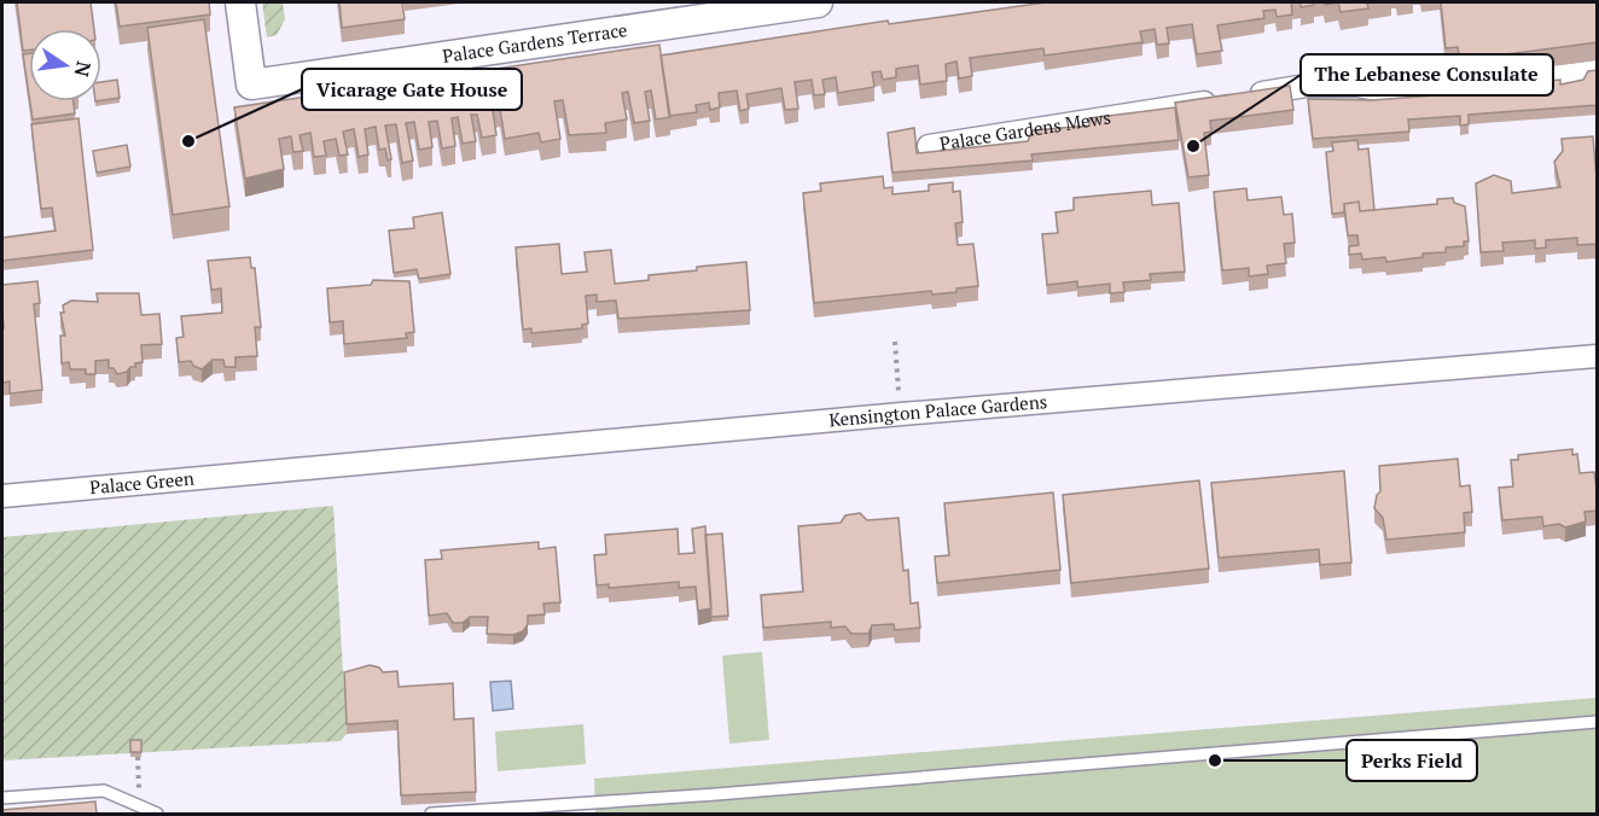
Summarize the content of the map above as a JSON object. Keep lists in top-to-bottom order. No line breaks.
{"streets":{"main road":["Palace Gardens Terrace"],"street":["Palace Gardens Mews","Kensington Palace Gardens","Palace Green"]},"crossings":[["Kensington Palace Gardens","Palace Green"]],"places":["Vicarage Gate House","The Lebanese Consulate","Perks Field"],"north":"right"}
